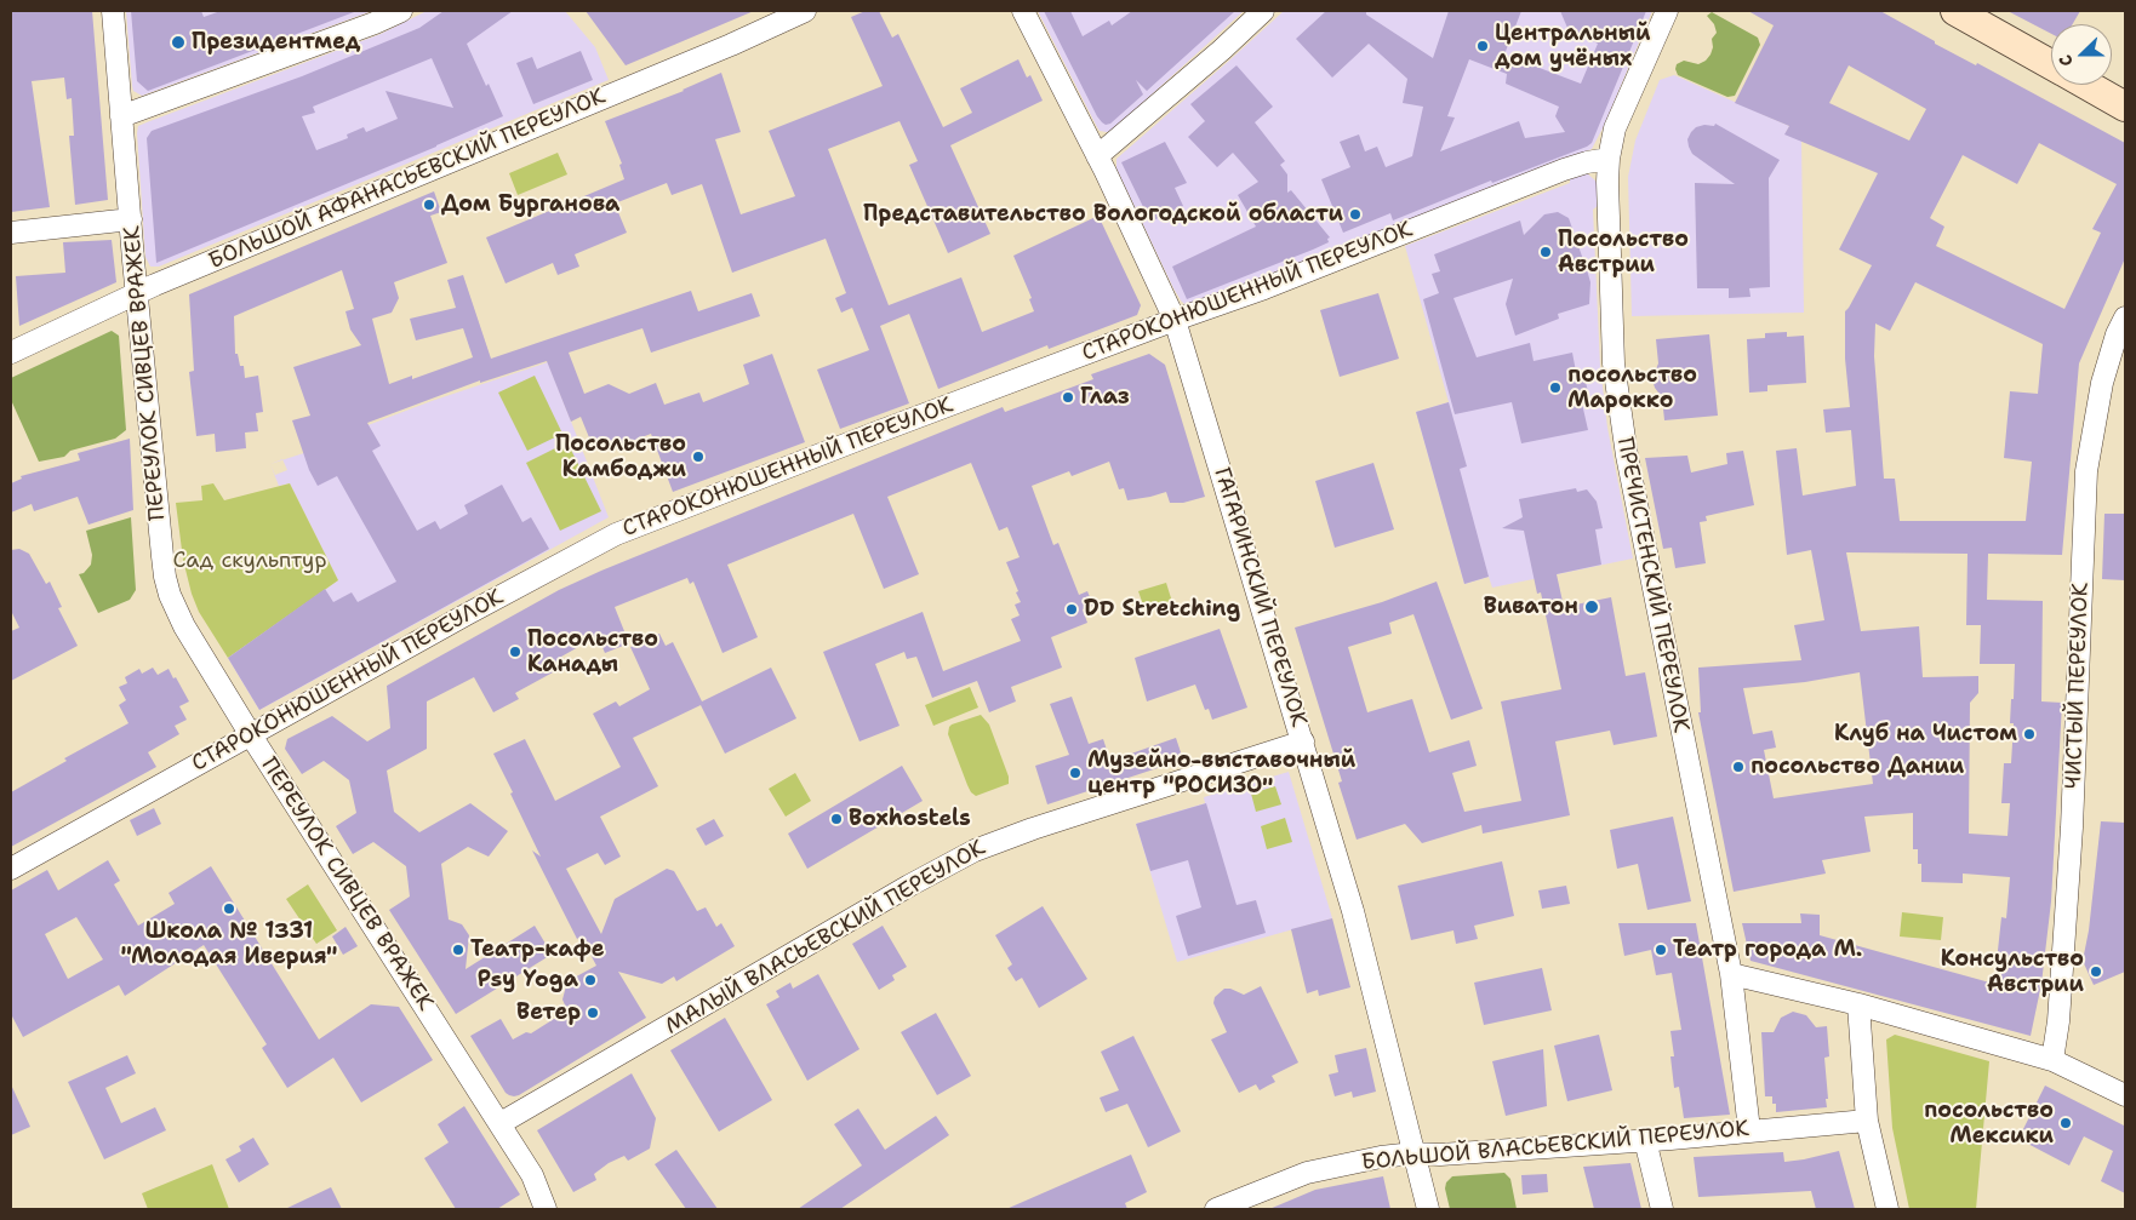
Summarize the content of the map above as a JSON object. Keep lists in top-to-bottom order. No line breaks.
{"streets":{"street":["БОЛЬШОЙ АФАНАСЬЕВСКИЙ ПЕРЕУЛОК","СТАРОКОНЮШЕННЫЙ ПЕРЕУЛОК","ПЕРЕУЛОК СИВЦЕВ ВРАЖЕК","ПРЕЧИСТЕНСКИЙ ПЕРЕУЛОК","ГАГАРИНСКИЙ ПЕРЕУЛОК","ЧИСТЫЙ ПЕРЕУЛОК","МАЛЫЙ ВЛАСЬЕВСКИЙ ПЕРЕУЛОК","БОЛЬШОЙ ВЛАСЬЕВСКИЙ ПЕРЕУЛОК"]},"crossings":[["БОЛЬШОЙ АФАНАСЬЕВСКИЙ ПЕРЕУЛОК","ПЕРЕУЛОК СИВЦЕВ ВРАЖЕК"],["СТАРОКОНЮШЕННЫЙ ПЕРЕУЛОК","ПЕРЕУЛОК СИВЦЕВ ВРАЖЕК"],["СТАРОКОНЮШЕННЫЙ ПЕРЕУЛОК","ПРЕЧИСТЕНСКИЙ ПЕРЕУЛОК"],["СТАРОКОНЮШЕННЫЙ ПЕРЕУЛОК","ГАГАРИНСКИЙ ПЕРЕУЛОК"],["ПЕРЕУЛОК СИВЦЕВ ВРАЖЕК","МАЛЫЙ ВЛАСЬЕВСКИЙ ПЕРЕУЛОК"],["ПРЕЧИСТЕНСКИЙ ПЕРЕУЛОК","БОЛЬШОЙ ВЛАСЬЕВСКИЙ ПЕРЕУЛОК"],["ГАГАРИНСКИЙ ПЕРЕУЛОК","МАЛЫЙ ВЛАСЬЕВСКИЙ ПЕРЕУЛОК"],["ГАГАРИНСКИЙ ПЕРЕУЛОК","БОЛЬШОЙ ВЛАСЬЕВСКИЙ ПЕРЕУЛОК"]],"parks":["Сад скульптур"],"places":["Президентмед","Центральный дом учёных","Дом Бурганова","Представительство Вологодской области","Посольство Австрии","посольство Марокко","Глаз","Посольство Камбоджи","Виватон","DD Stretching","Посольство Канады","Клуб на Чистом","посольство Дании","Музейно-выставочный центр \"РОСИЗО\"","Boxhostels","Школа № 1331 \"Молодая Иверия\"","Театр-кафе","Театр города М.","Консульство Австрии","Psy Yoga","Ветер","посольство Мексики"],"north":"left"}
